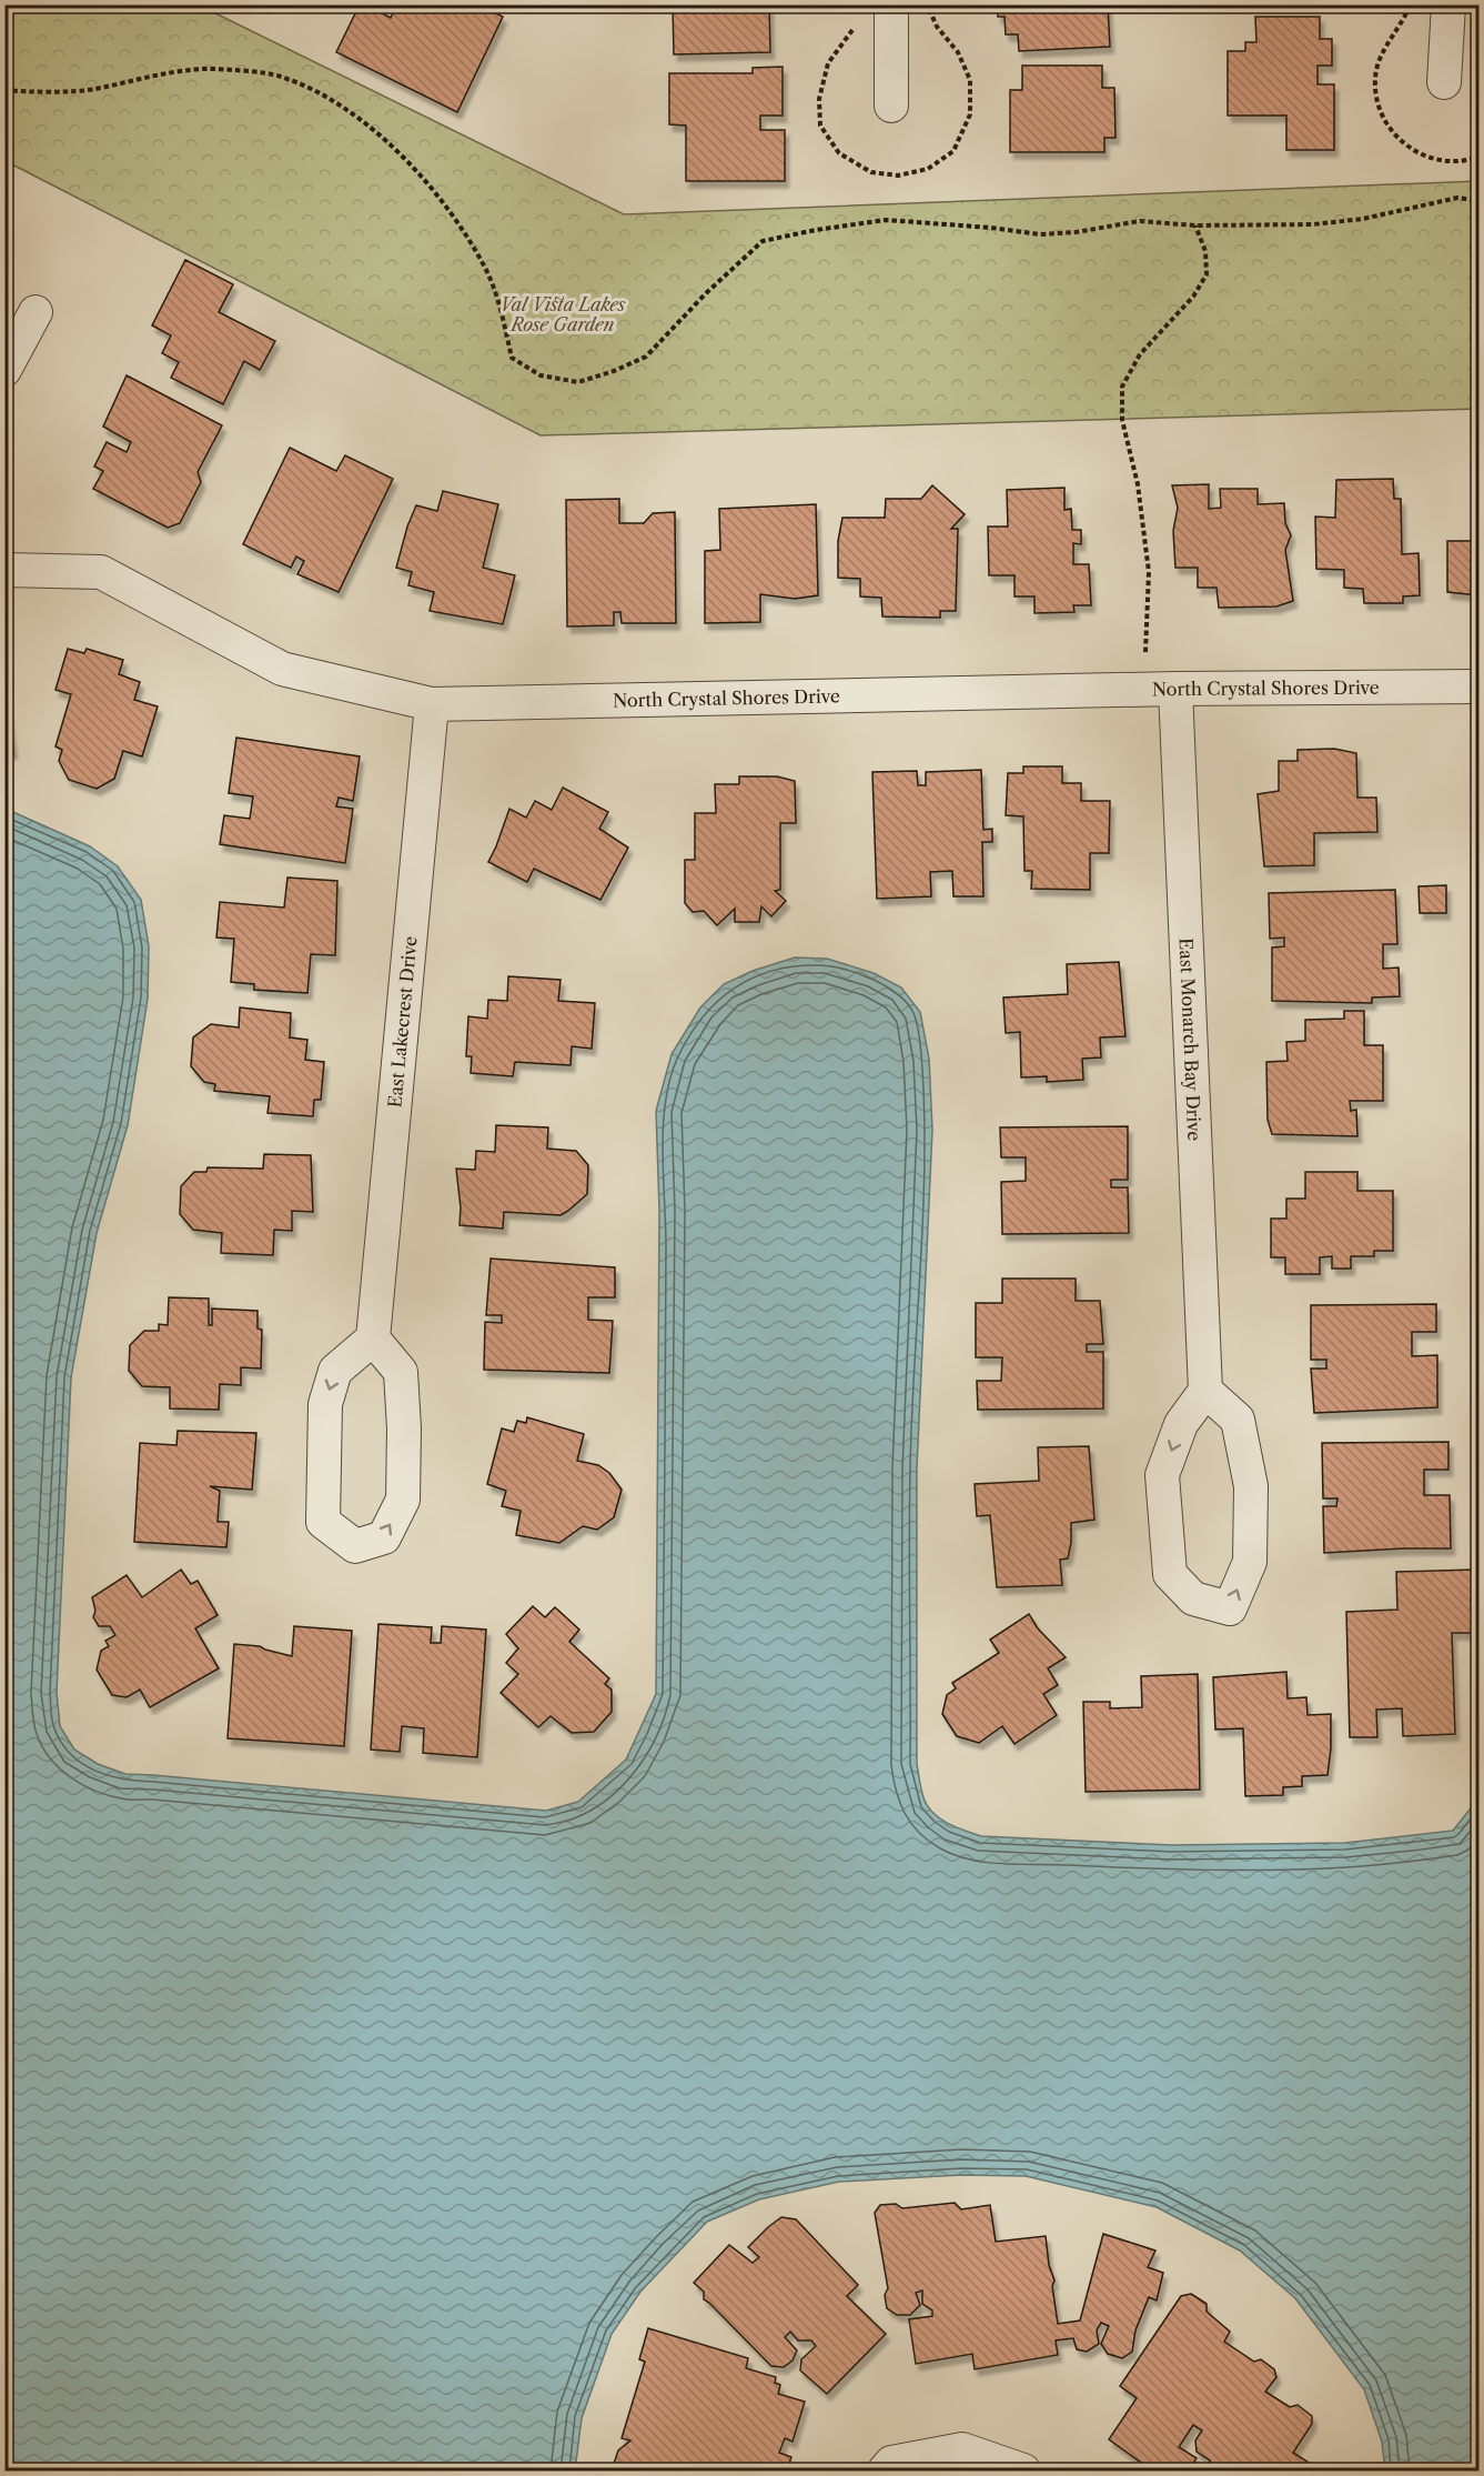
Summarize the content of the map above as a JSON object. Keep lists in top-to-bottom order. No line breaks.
{"streets":{"street":["North Crystal Shores Drive","East Lakecrest Drive","East Monarch Bay Drive"]},"crossings":[["North Crystal Shores Drive","East Lakecrest Drive"],["North Crystal Shores Drive","East Monarch Bay Drive"]],"parks":["Val Vista Lakes Rose Garden"]}
